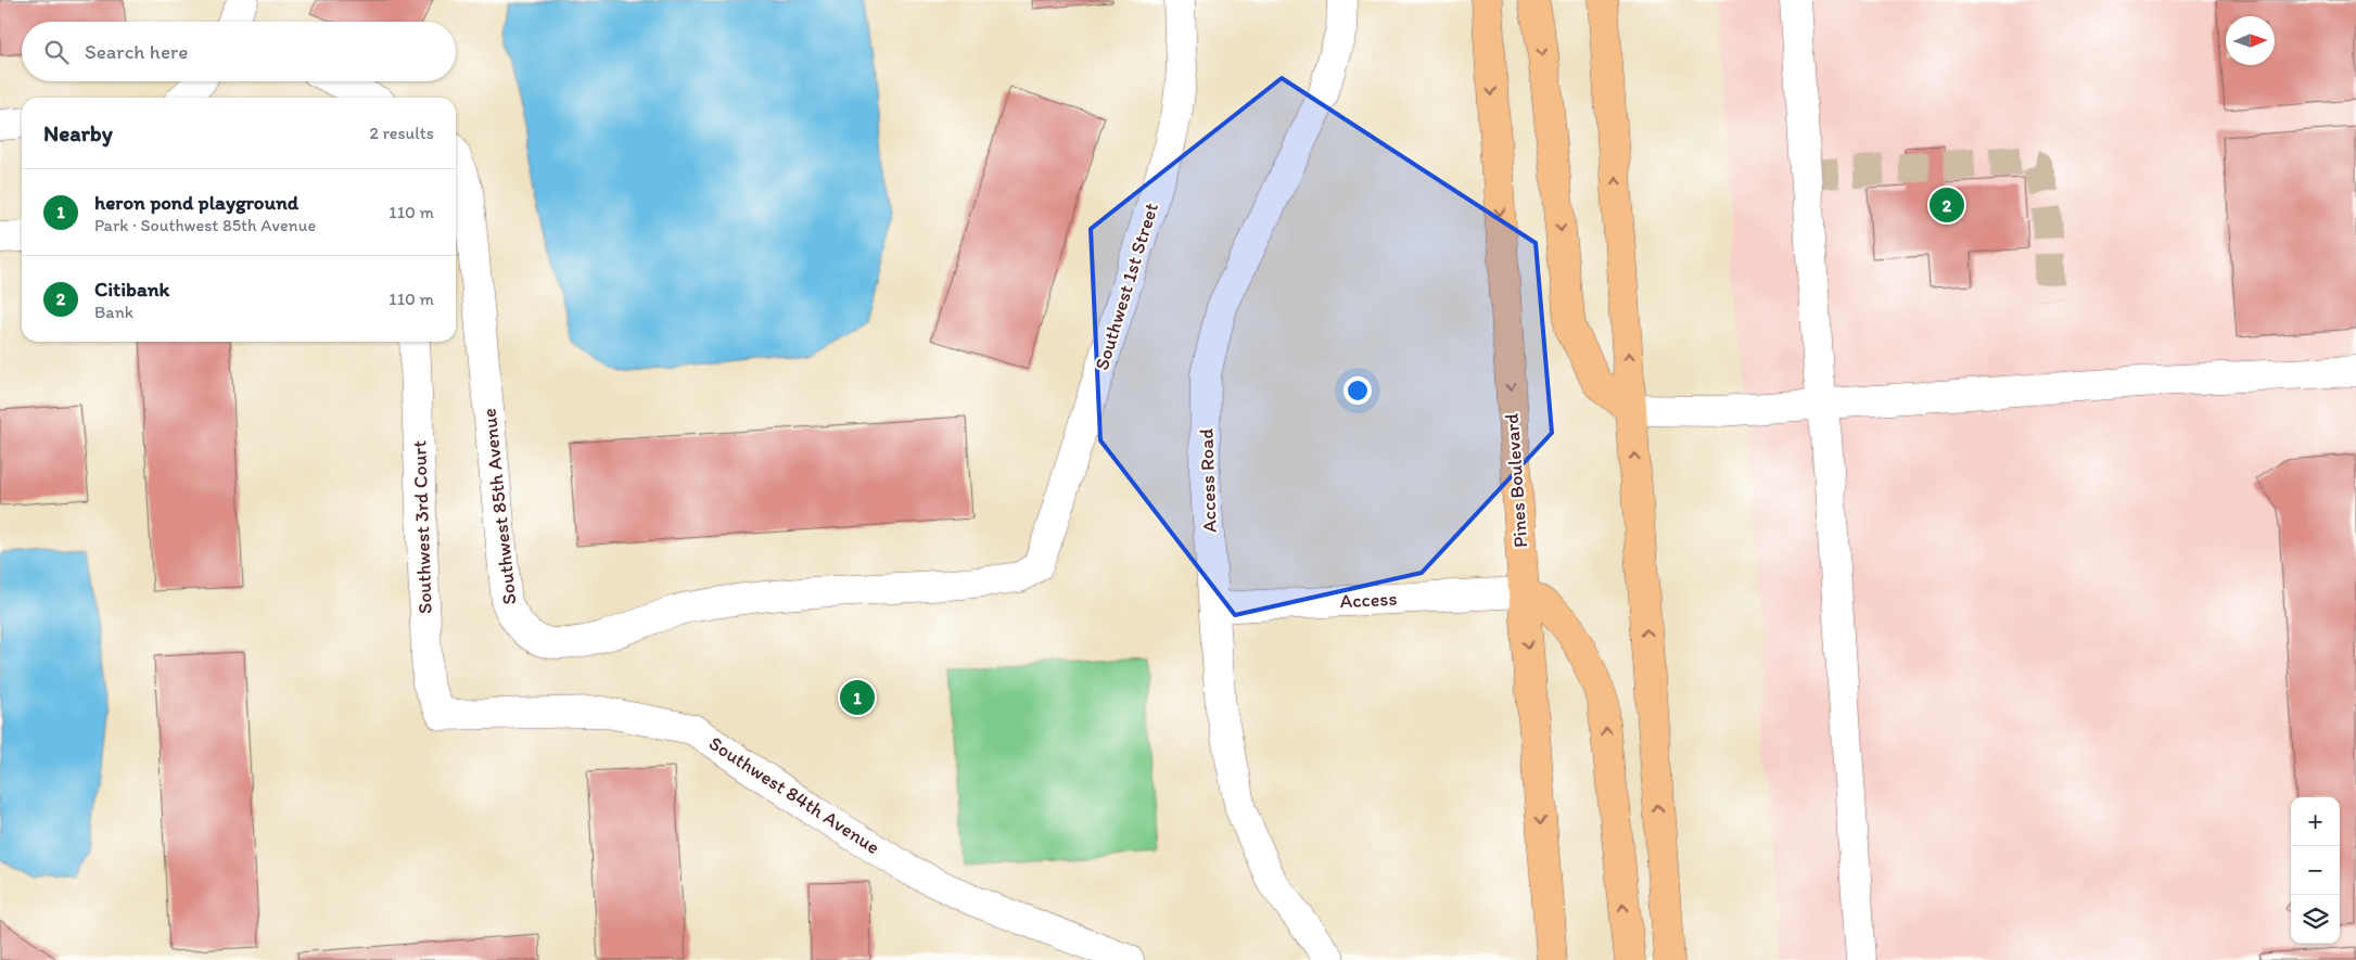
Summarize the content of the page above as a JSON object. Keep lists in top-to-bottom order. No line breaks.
{"streets":{"highway":["Pines Boulevard"],"street":["Southwest 1st Street","Access Road","Southwest 85th Avenue","Southwest 3rd Court","Access","Southwest 84th Avenue"]},"crossings":[["Southwest 1st Street","Southwest 85th Avenue"],["Access Road","Access"],["Pines Boulevard","Access"],["Southwest 3rd Court","Southwest 84th Avenue"]],"north":"right","page":{"search":"Search here","heading":["Nearby","2 results"],"list":[{"mark":"1","name":"heron pond playground","note":"Park · Southwest 85th Avenue","value":"110 m"},{"mark":"2","name":"Citibank","note":"Bank","value":"110 m"}],"pins":["2","1"],"map_buttons":["+","−"]}}
